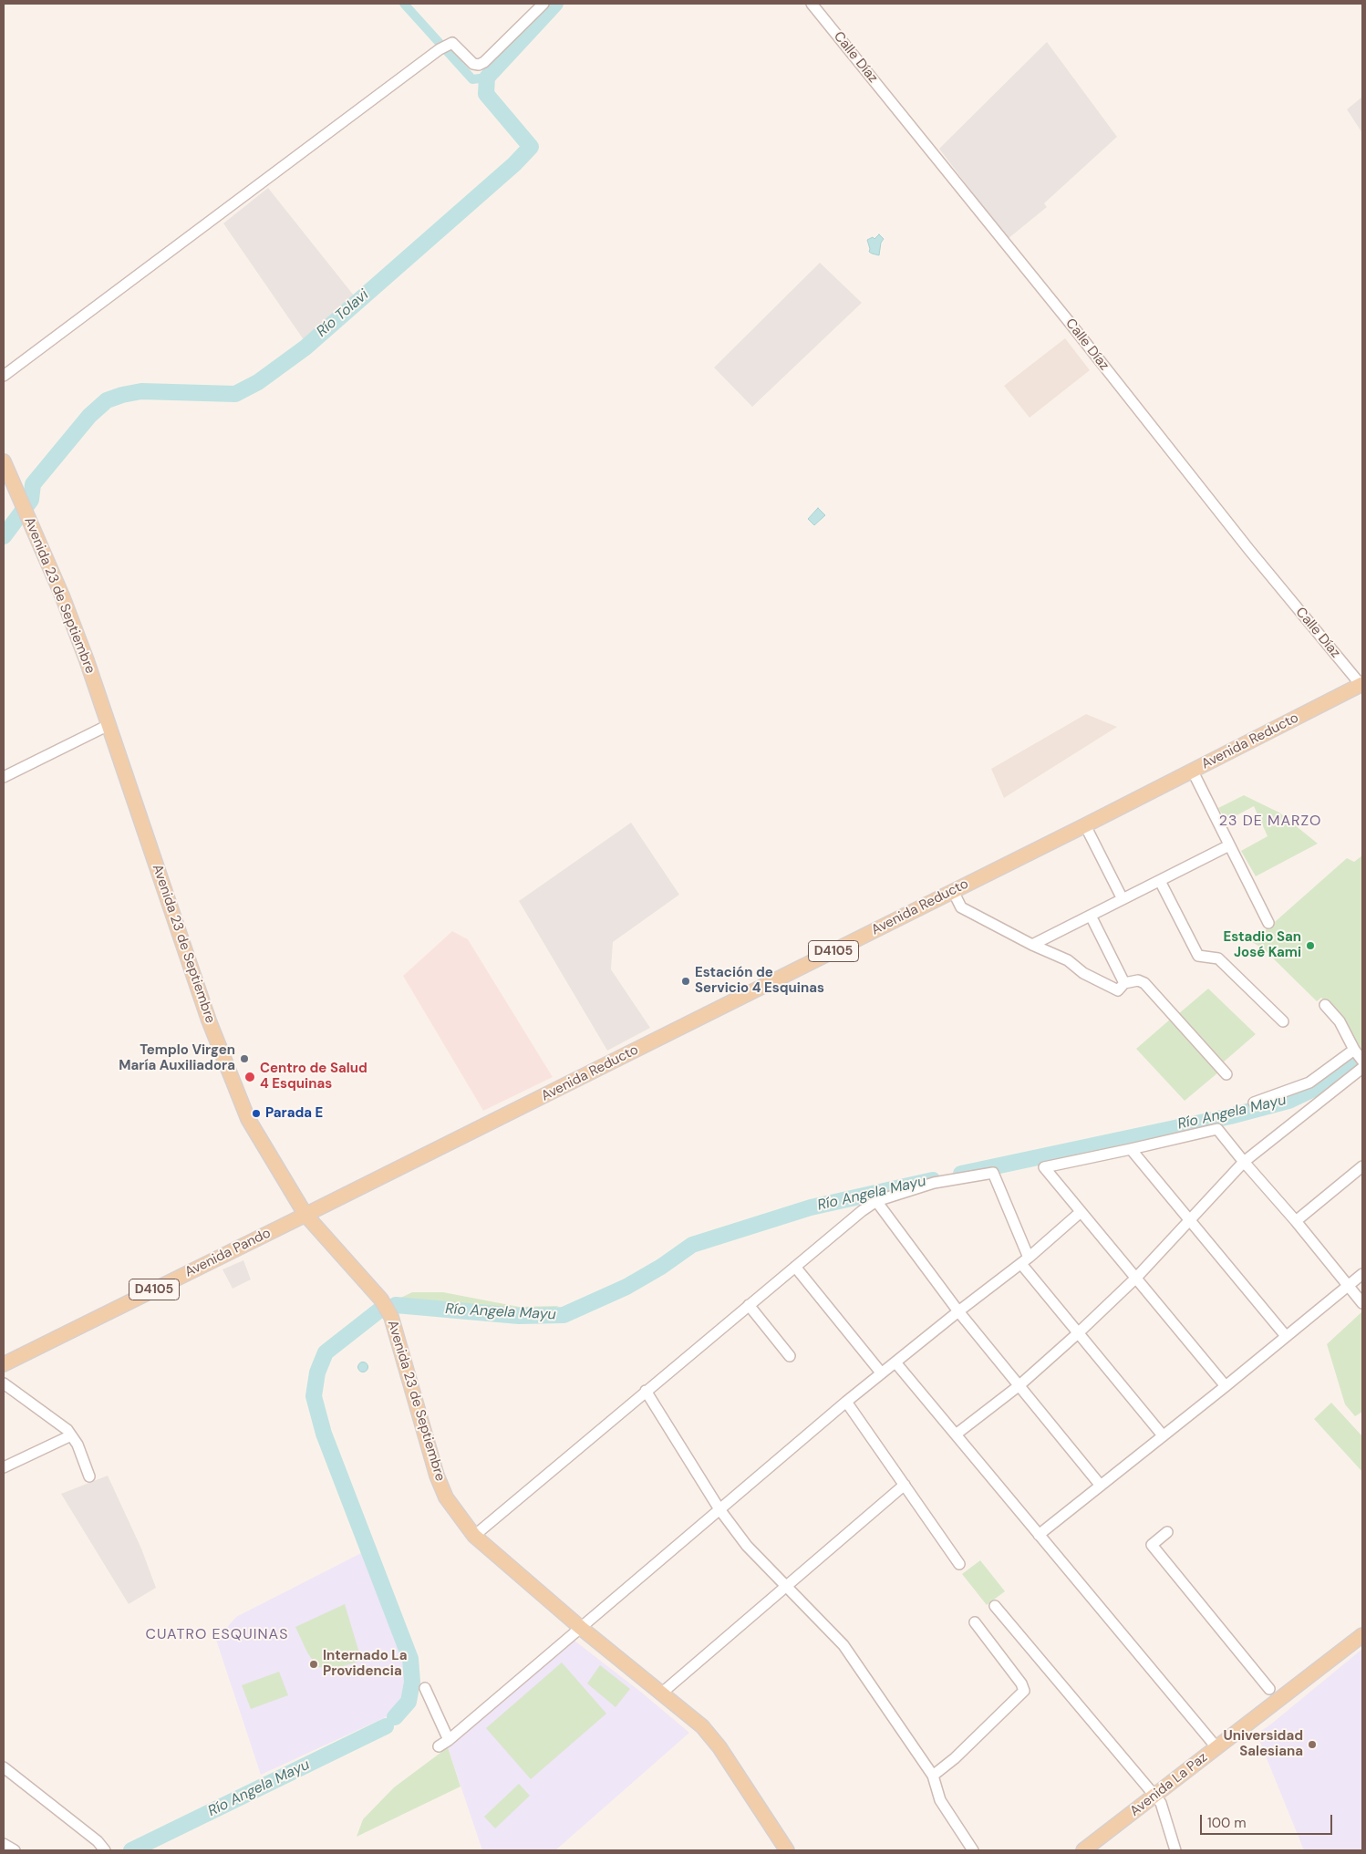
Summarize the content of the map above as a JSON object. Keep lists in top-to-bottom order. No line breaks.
{"streets":{"main road":["Avenida 23 de Septiembre","Avenida Reducto","D4105","Avenida Pando","Avenida La Paz"],"street":["Calle Díaz"]},"crossings":[["Calle Díaz","Avenida Reducto"],["Avenida 23 de Septiembre","Avenida Reducto"],["Avenida 23 de Septiembre","Avenida Pando"],["Avenida Reducto","Avenida Pando"]],"districts":["23 DE MARZO","CUATRO ESQUINAS"],"water":["Río Tolavi","Río Angela Mayu"],"places":["Estadio San José Kami","Estación de Servicio 4 Esquinas","Templo Virgen María Auxiliadora","Centro de Salud 4 Esquinas","Parada E","Internado La Providencia","Universidad Salesiana"],"scale_bar":"100 m"}
